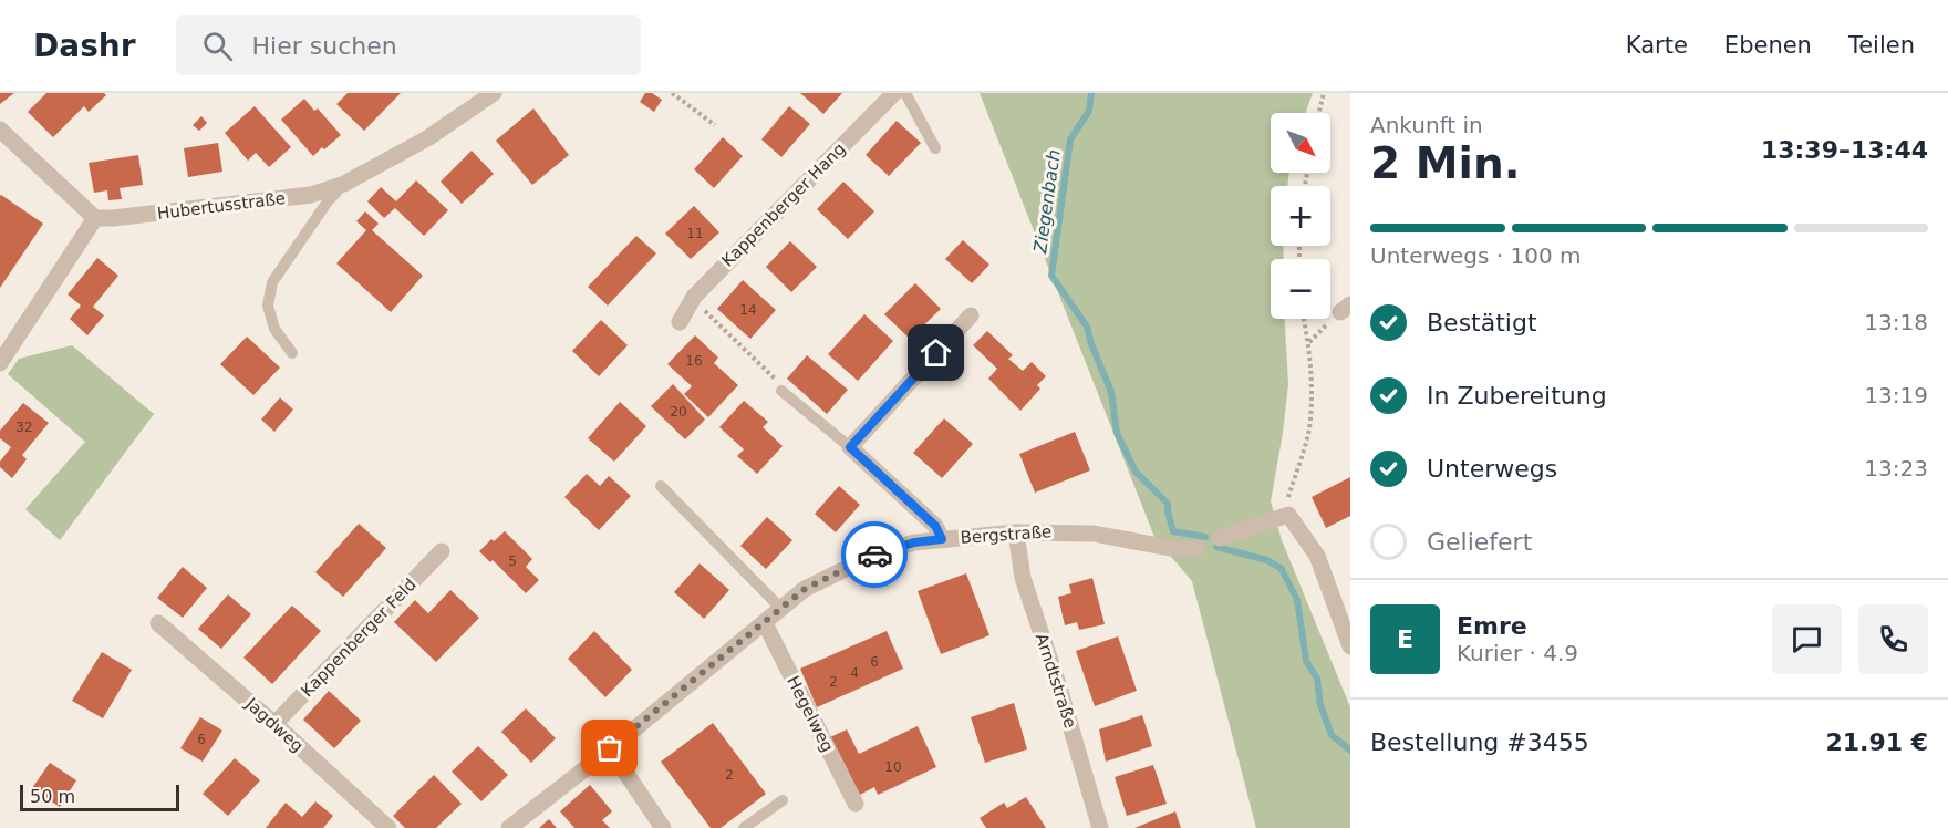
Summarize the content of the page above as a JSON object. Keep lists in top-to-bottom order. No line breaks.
{"streets":{"street":["Kappenberger Hang","Hubertusstraße","Bergstraße","Kappenberger Feld","Arndtstraße","Hegelweg","Jagdweg"]},"crossings":[["Bergstraße","Arndtstraße"],["Bergstraße","Hegelweg"],["Kappenberger Feld","Jagdweg"]],"water":["Ziegenbach"],"house_numbers":["11","14","16","20","32","5","6","4","2","6","10","2"],"scale_bar":"50 m","north":"bottom right","page":{"header":"Dashr","search":"Hier suchen","nav":["Karte","Ebenen","Teilen"],"heading":["2 Min.","Ankunft in","13:39–13:44"],"panel":["Emre","Kurier · 4.9","Bestellung #3455","21.91 €"],"map_buttons":["+","−"],"bar":"Unterwegs · 100 m","list":[["Bestätigt","13:18"],["In Zubereitung","13:19"],["Unterwegs","13:23"],"Geliefert"],"round":"E","scale":"50 m"}}
